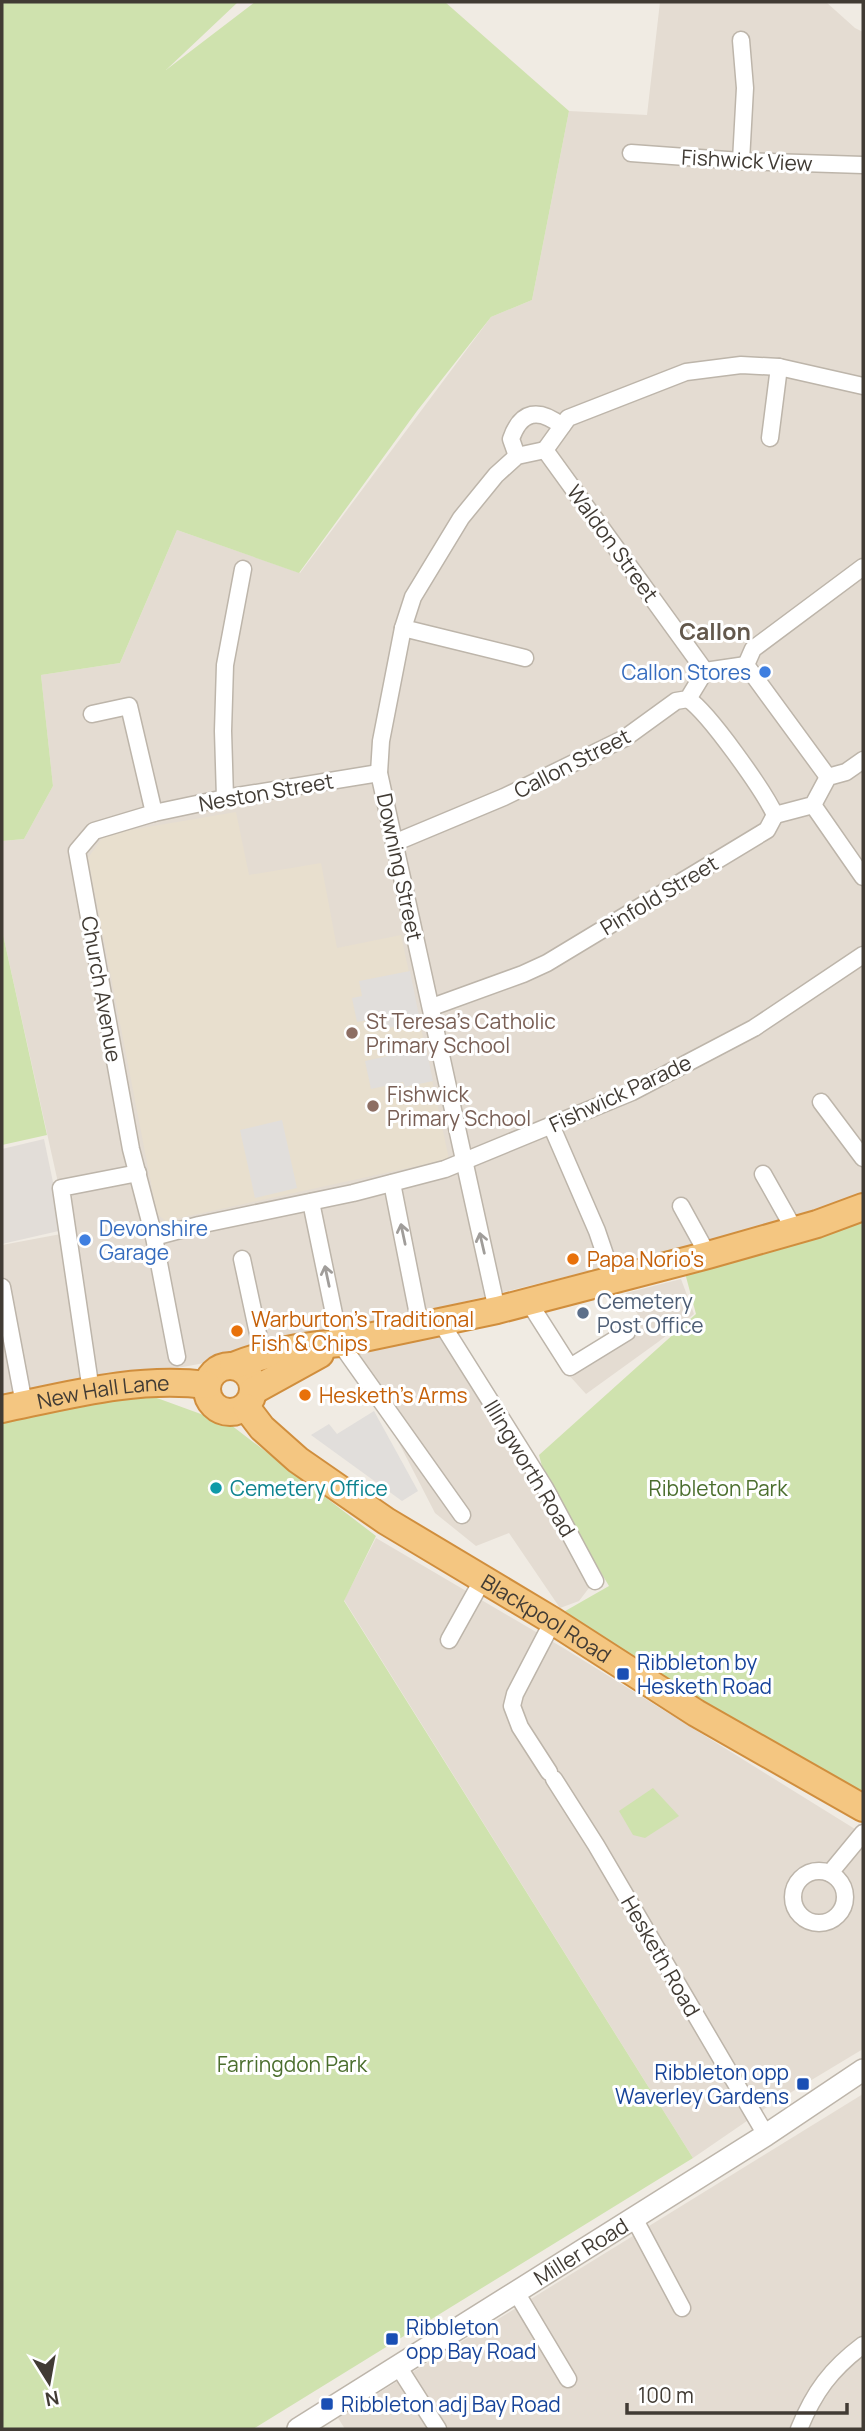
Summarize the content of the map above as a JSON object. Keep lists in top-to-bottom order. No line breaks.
{"streets":{"highway":["New Hall Lane","Blackpool Road"],"street":["Fishwick View","Waldon Street","Callon Street","Neston Street","Downing Street","Pinfold Street","Church Avenue","Fishwick Parade","Illingworth Road","Hesketh Road","Miller Road"]},"crossings":[["Waldon Street","Downing Street"],["Callon Street","Downing Street"],["Neston Street","Downing Street"],["Neston Street","Church Avenue"],["Downing Street","Pinfold Street"],["Downing Street","Fishwick Parade"],["Church Avenue","Fishwick Parade"],["Blackpool Road","Hesketh Road"],["Hesketh Road","Miller Road"]],"districts":["Callon"],"parks":["Ribbleton Park","Farringdon Park"],"places":{"other":["Callon Stores","St Teresa's Catholic Primary School","Fishwick Primary School","Devonshire Garage","Papa Norio's","Cemetery Post Office","Warburton's Traditional Fish & Chips","Hesketh's Arms","Cemetery Office"],"transit":["Ribbleton by Hesketh Road","Ribbleton opp Waverley Gardens","Ribbleton opp Bay Road","Ribbleton adj Bay Road"]},"scale_bar":"100 m","north":"bottom"}
